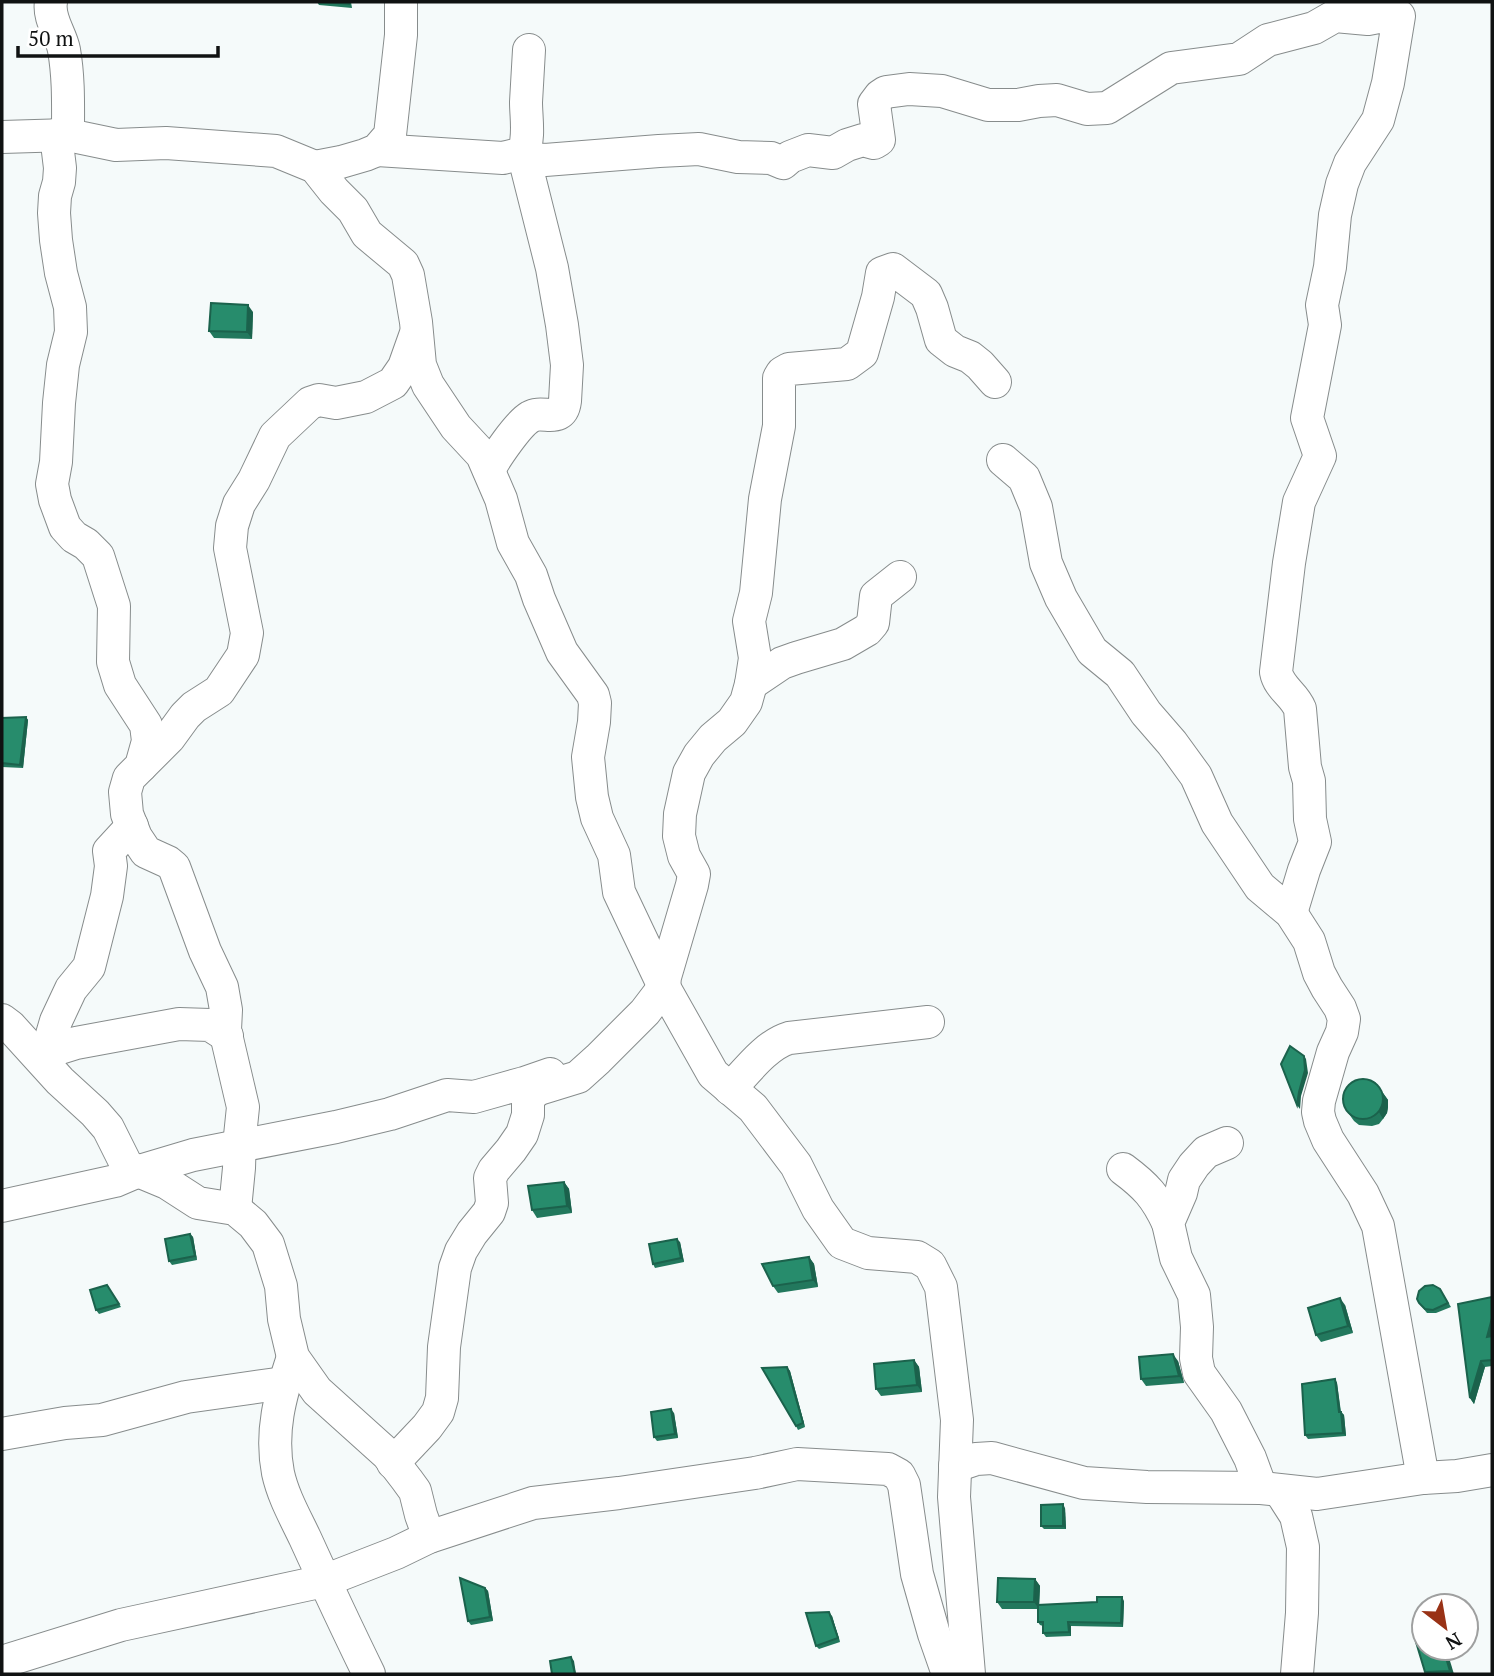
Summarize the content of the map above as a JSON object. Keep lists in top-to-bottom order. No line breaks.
{"scale_bar":"50 m","north":"bottom right"}
